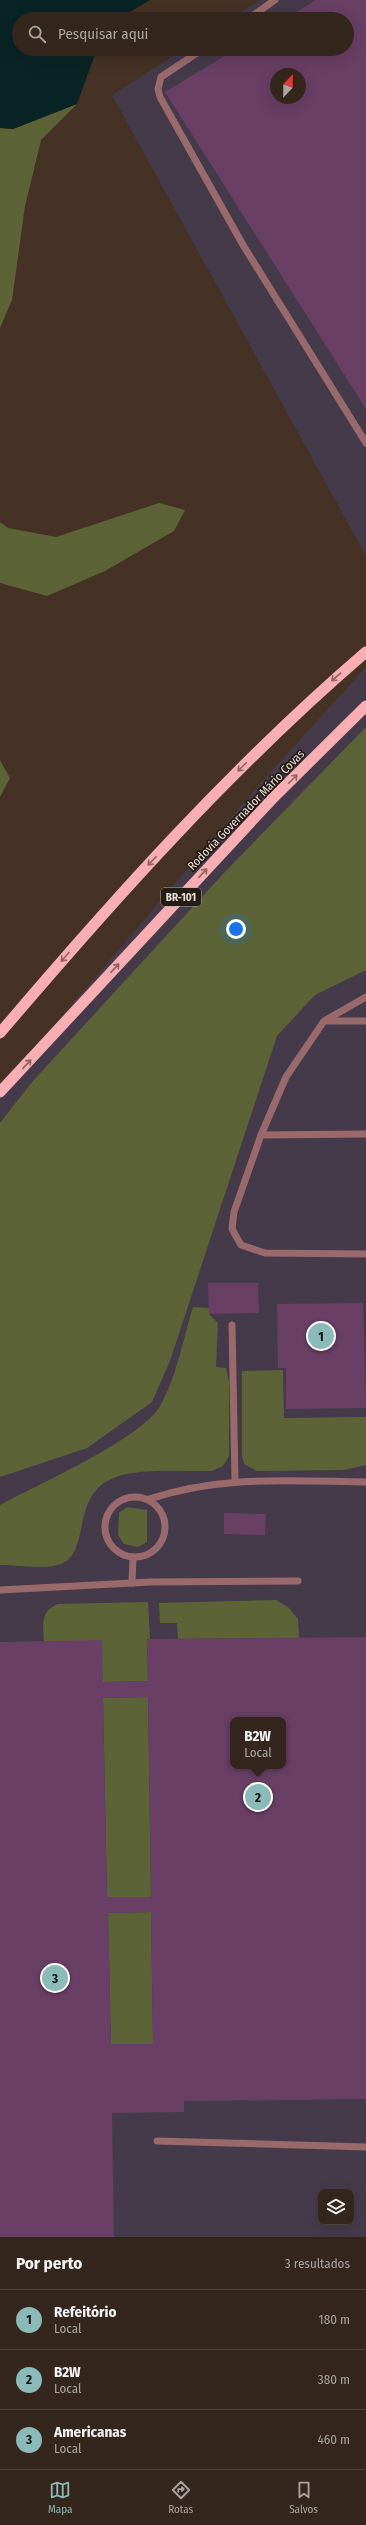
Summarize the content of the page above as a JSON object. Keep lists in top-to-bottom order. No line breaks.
{"streets":{"highway":["Rodovia Governador Mário Covas","BR-101"]},"north":"top","page":{"search":"Pesquisar aqui","pins":["1","2","3"],"popup":["B2W","Local"],"heading":["Por perto","3 resultados"],"list":[{"mark":"1","name":"Refeitório","note":"Local","value":"180 m"},{"mark":"2","name":"B2W","note":"Local","value":"380 m"},{"mark":"3","name":"Americanas","note":"Local","value":"460 m"}],"nav":["Mapa","Rotas","Salvos"]}}
